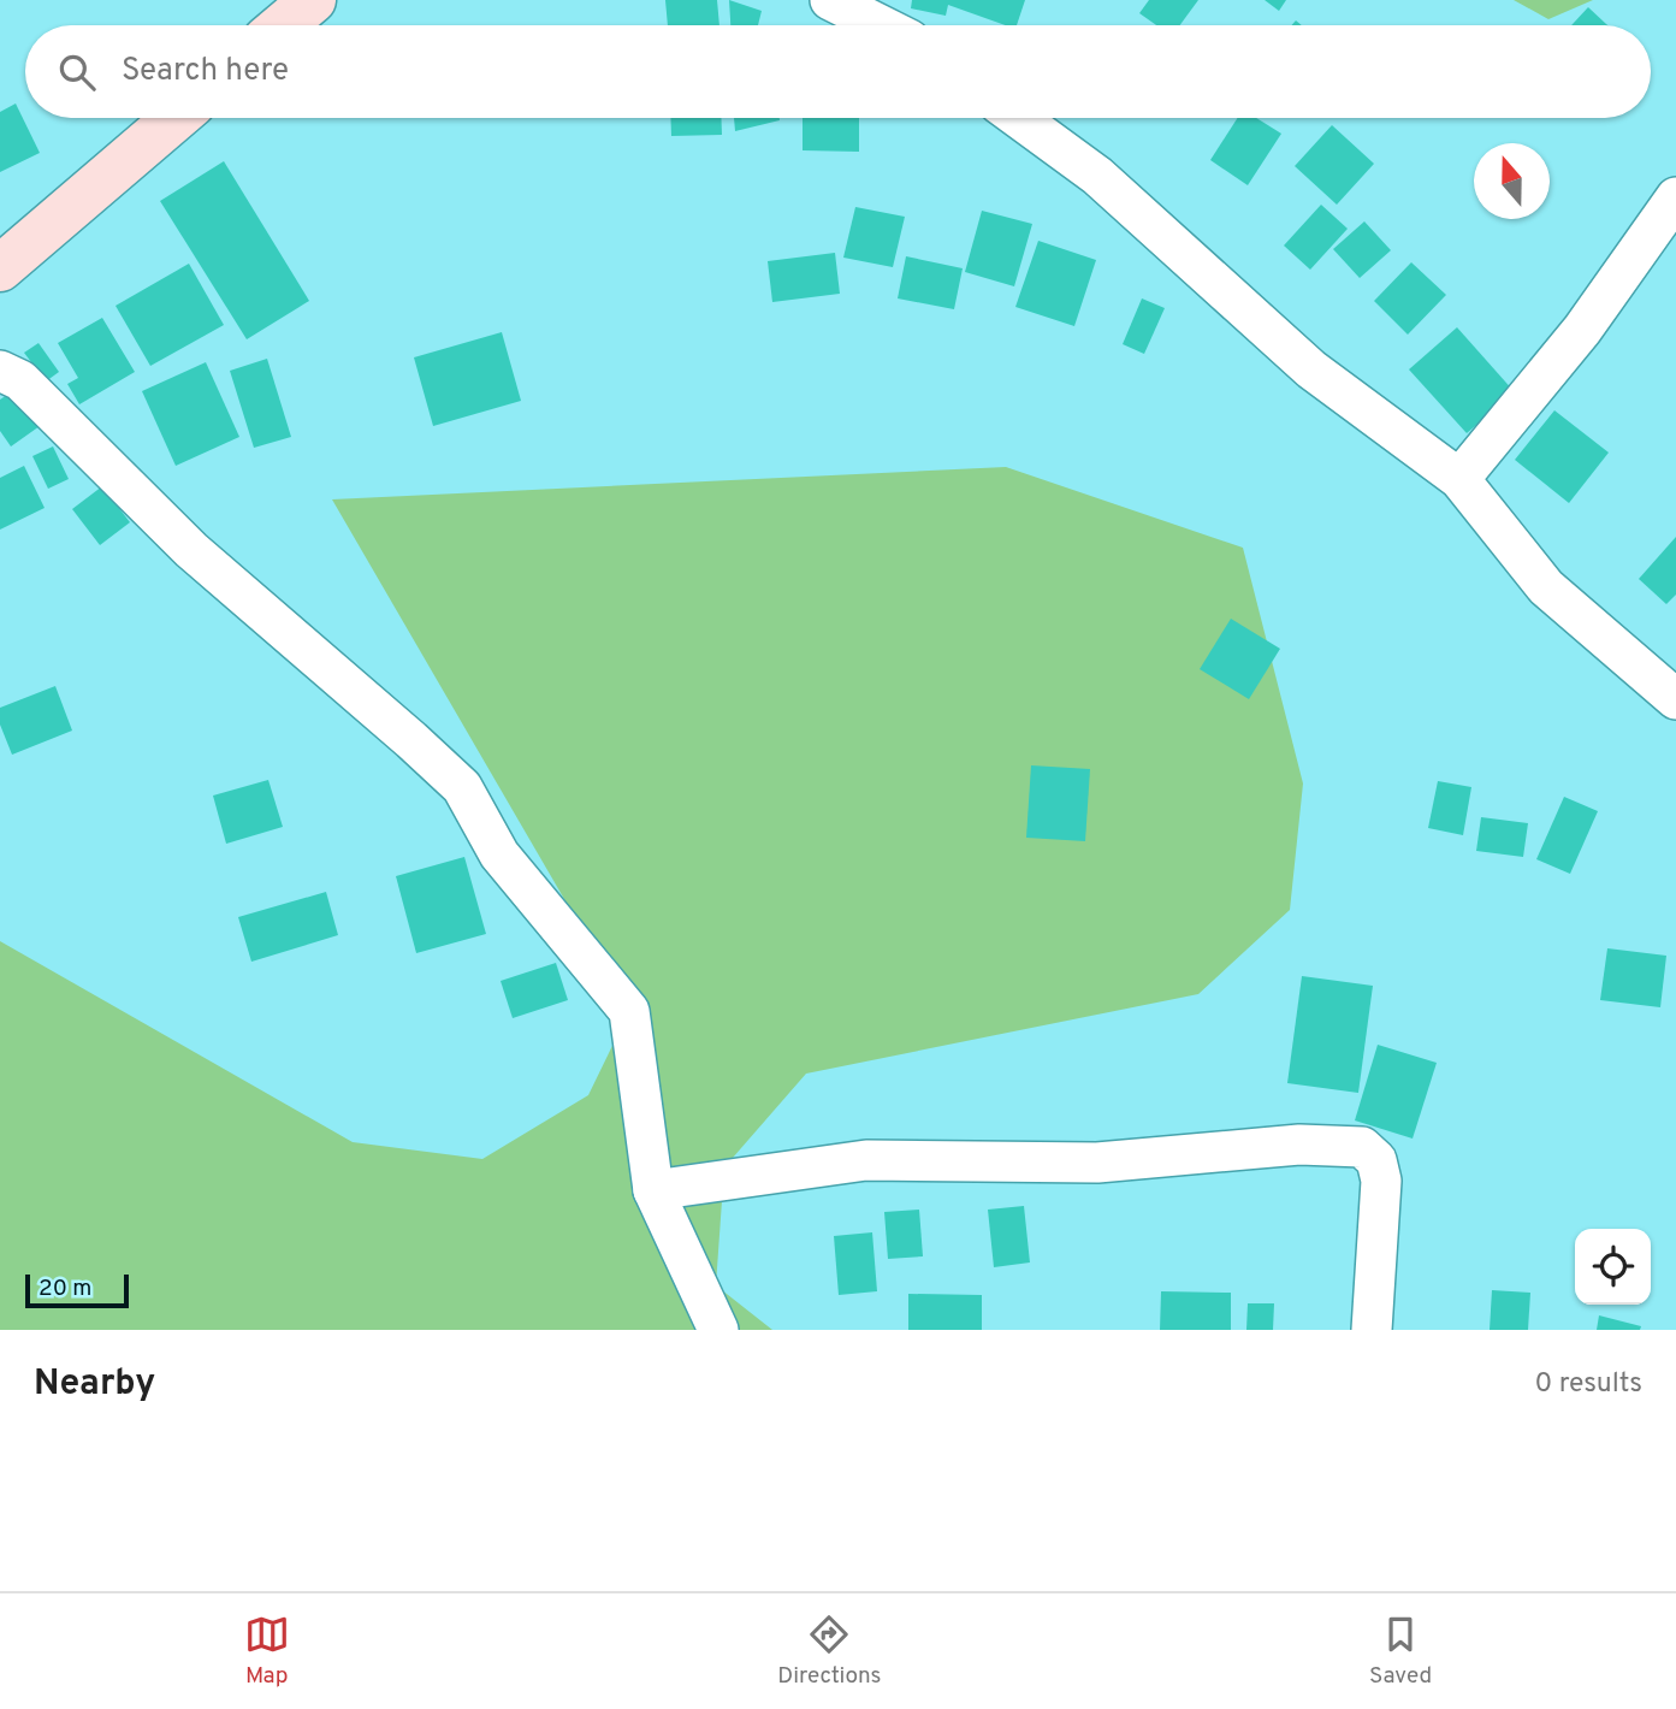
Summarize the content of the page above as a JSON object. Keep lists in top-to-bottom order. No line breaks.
{"scale_bar":"20 m","north":"top","page":{"search":"Search here","scale":"20 m","heading":["Nearby","0 results"],"nav":["Map","Directions","Saved"]}}
